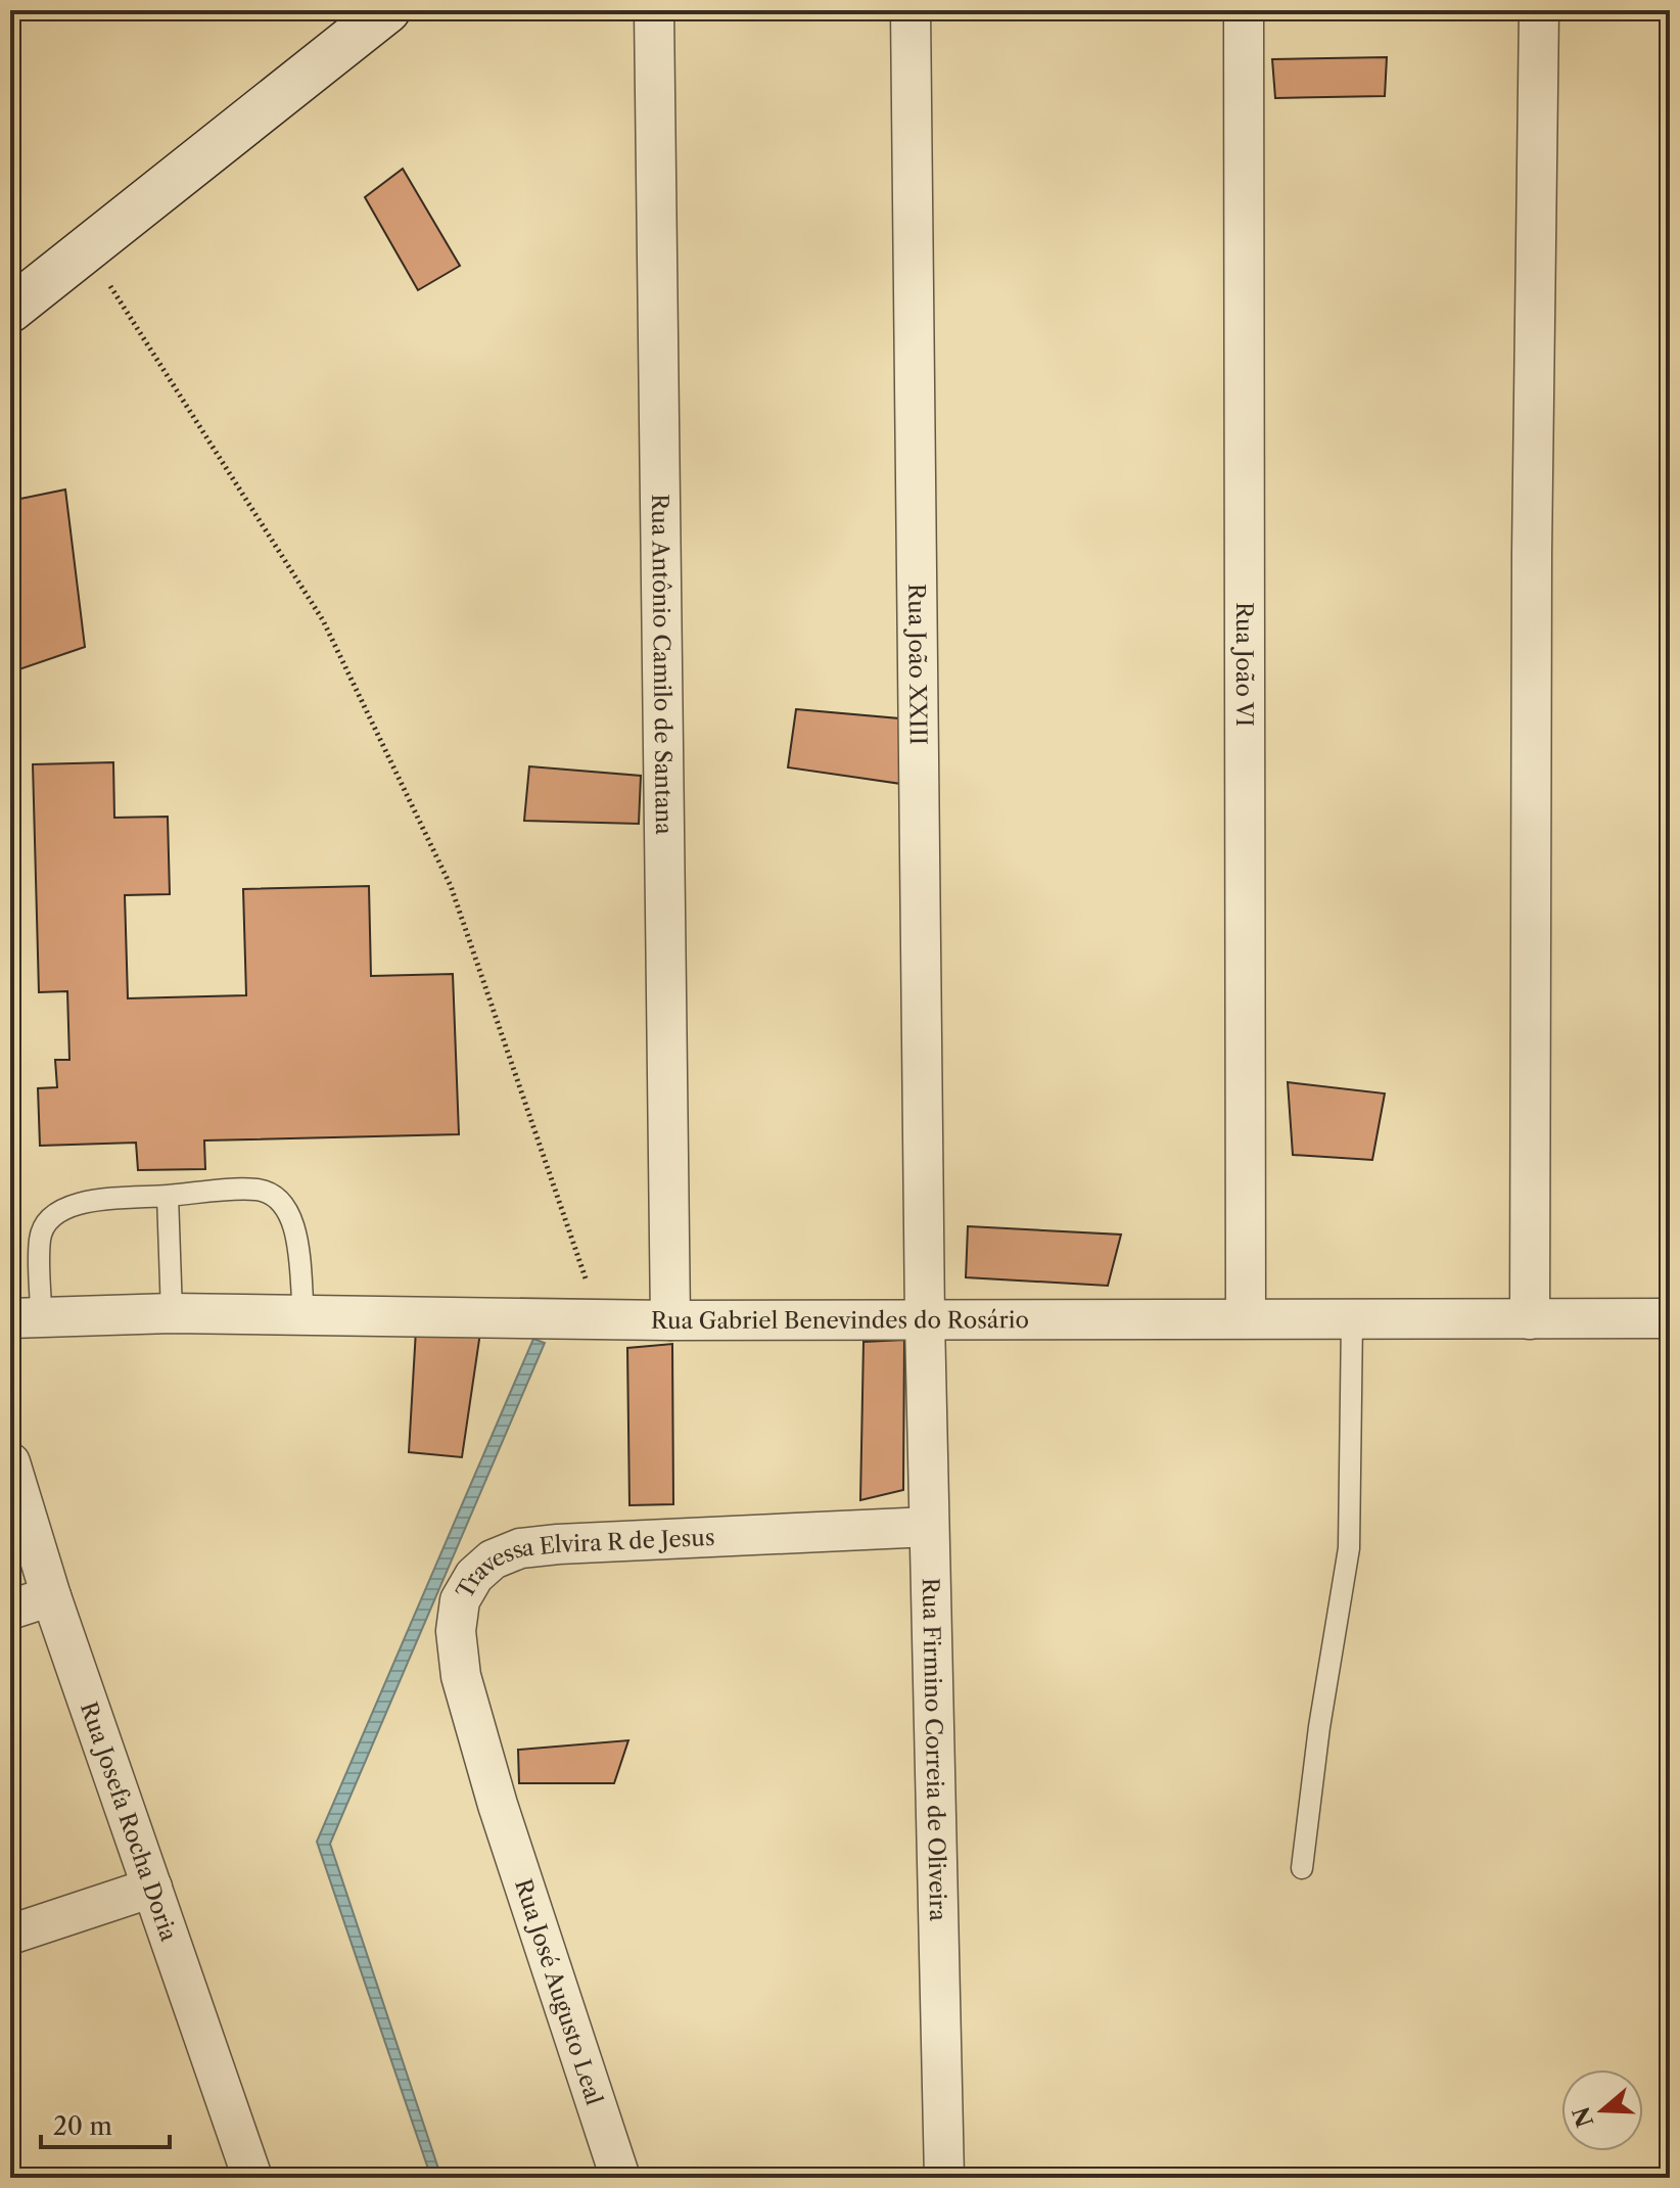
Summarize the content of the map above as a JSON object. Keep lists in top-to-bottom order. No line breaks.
{"streets":{"street":["Rua João VI","Rua Antônio Camilo de Santana","Rua João XXIII","Rua Gabriel Benevindes do Rosário","Travessa Elvira R de Jesus","Rua Firmino Correia de Oliveira","Rua Josefa Rocha Doria","Rua José Augusto Leal"]},"crossings":[["Rua João VI","Rua Gabriel Benevindes do Rosário"],["Rua Antônio Camilo de Santana","Rua Gabriel Benevindes do Rosário"],["Rua João XXIII","Rua Gabriel Benevindes do Rosário"],["Rua João XXIII","Rua Firmino Correia de Oliveira"],["Rua Gabriel Benevindes do Rosário","Rua Firmino Correia de Oliveira"],["Travessa Elvira R de Jesus","Rua Firmino Correia de Oliveira"],["Travessa Elvira R de Jesus","Rua José Augusto Leal"]],"scale_bar":"20 m","north":"left"}
